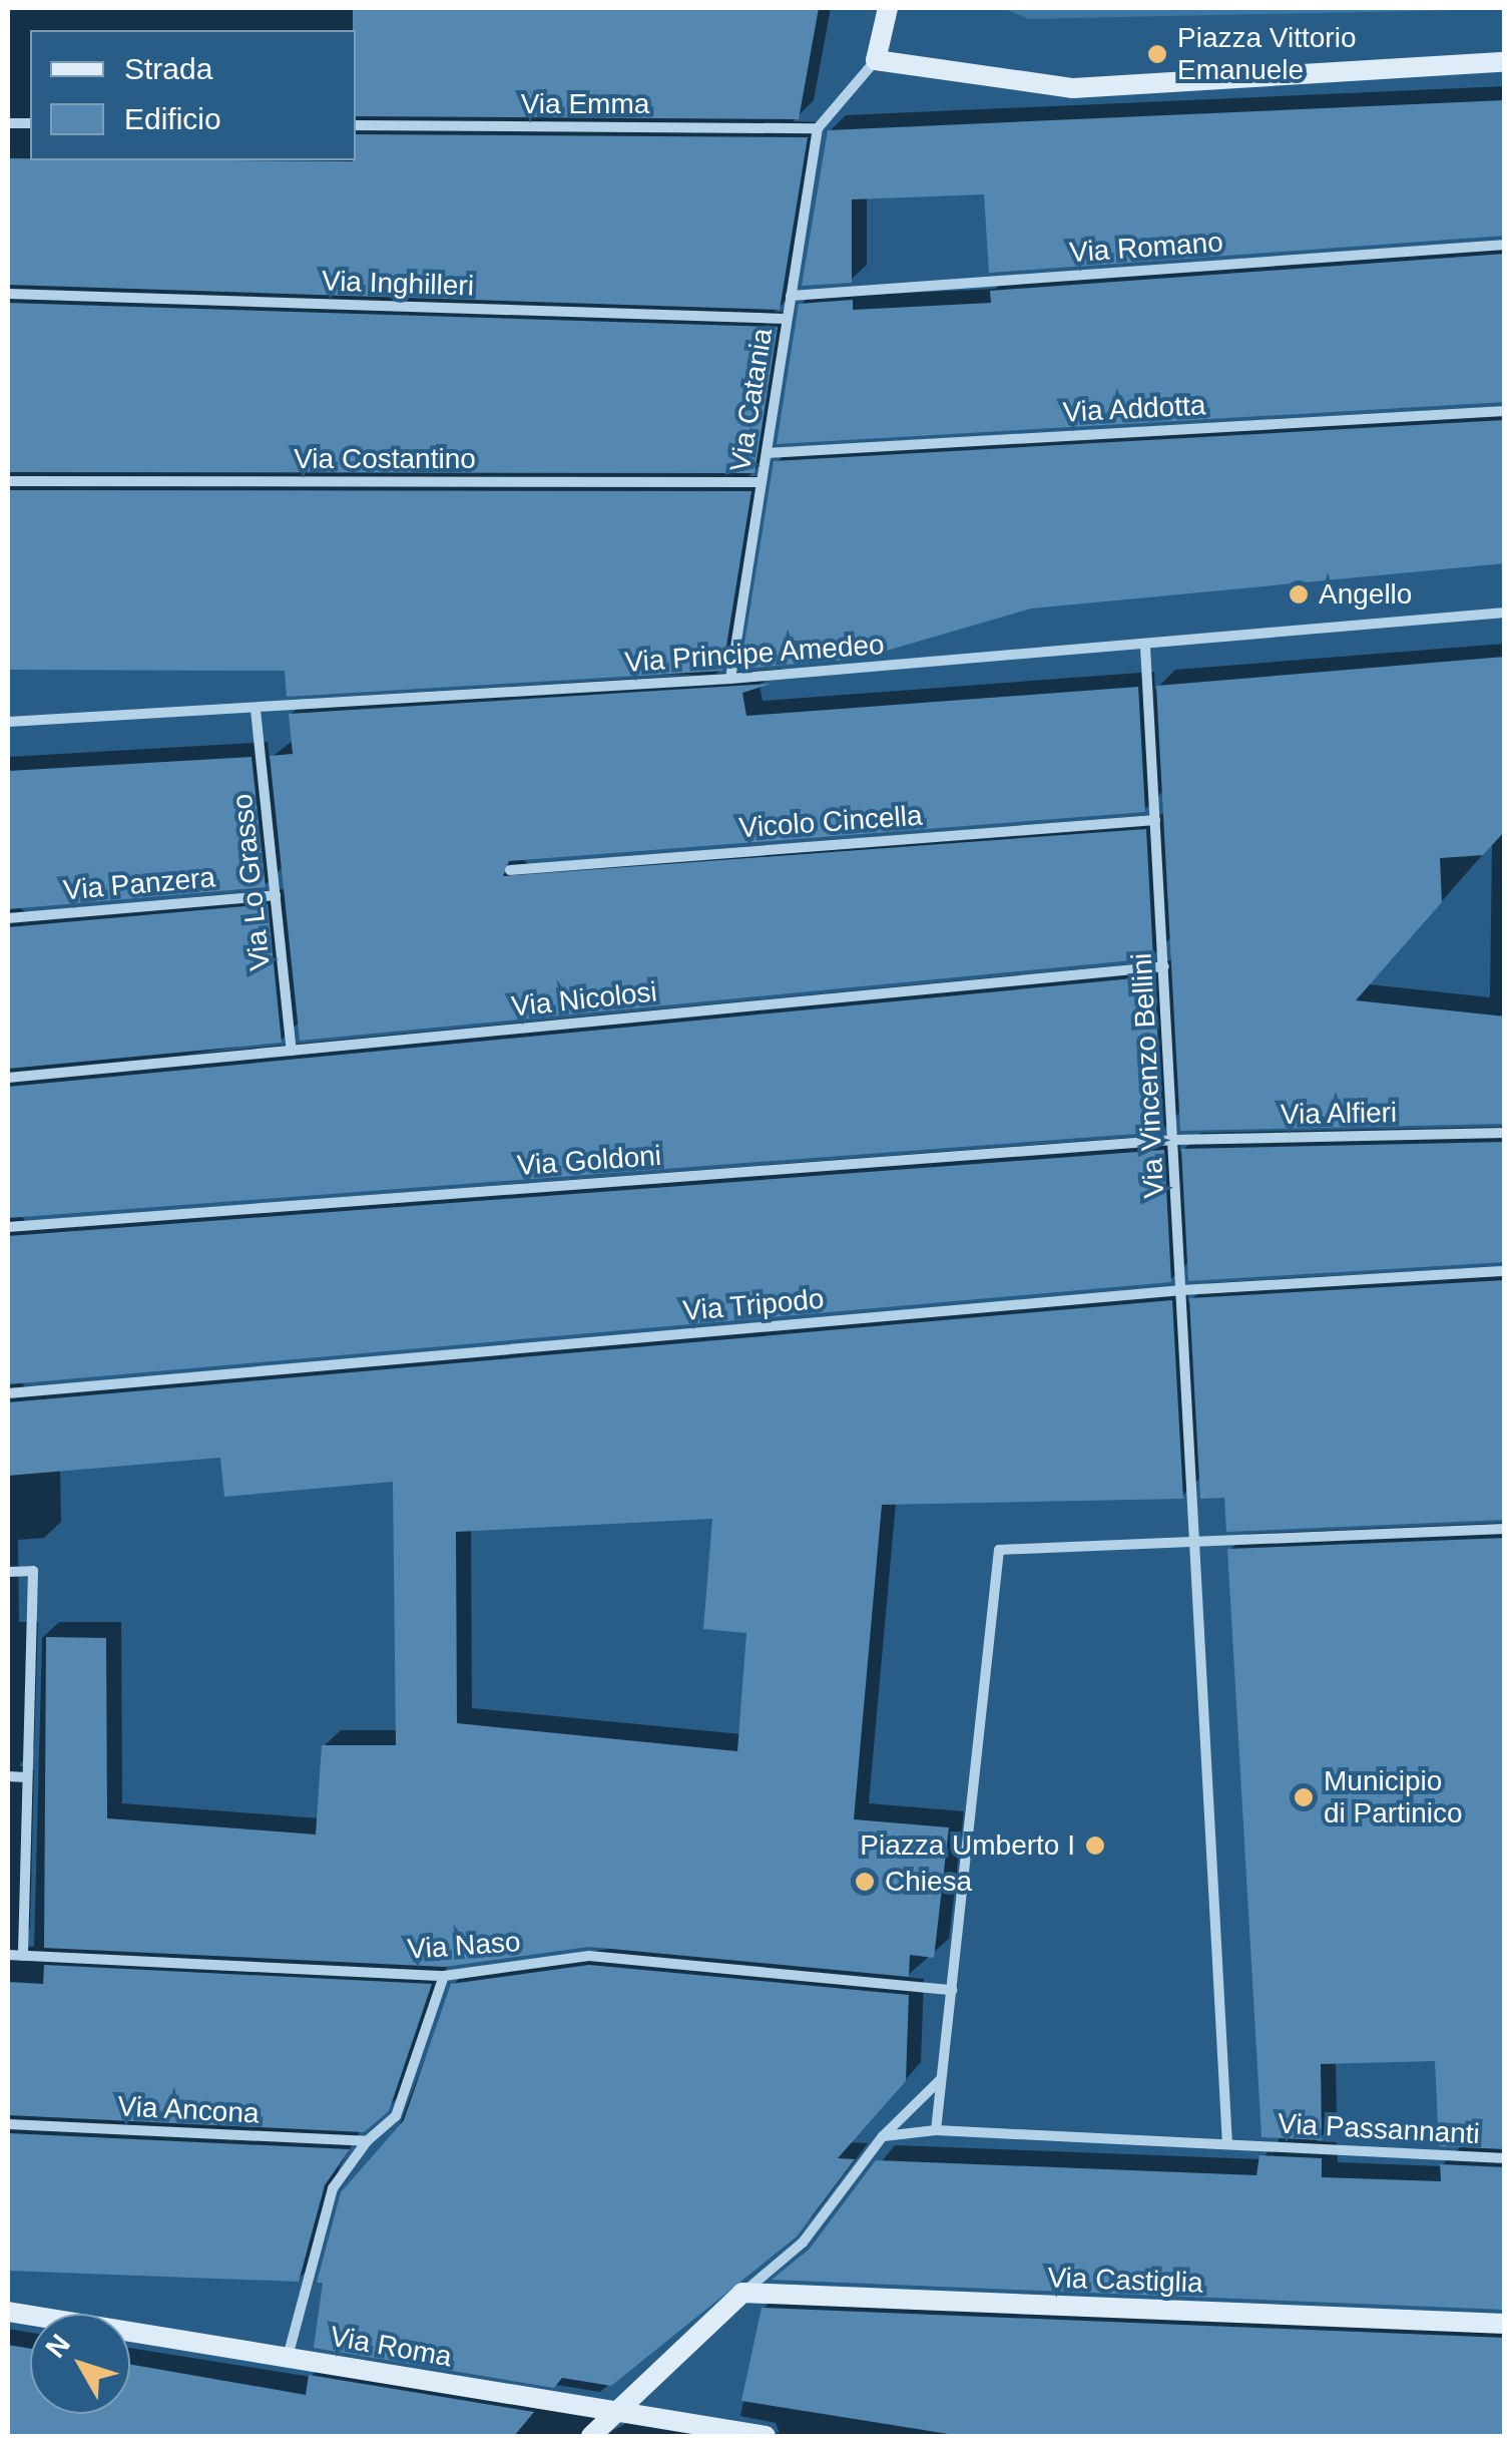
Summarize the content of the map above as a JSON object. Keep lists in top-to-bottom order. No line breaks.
{"streets":{"street":["Via Emma","Via Romano","Via Inghilleri","Via Catania","Via Addotta","Via Costantino","Via Principe Amedeo","Vicolo Cincella","Via Lo Grasso","Via Panzera","Via Nicolosi","Via Vincenzo Bellini","Via Alfieri","Via Goldoni","Via Tripodo","Via Naso","Via Ancona","Via Passannanti","Via Castiglia","Via Roma"]},"crossings":[["Via Emma","Via Catania"],["Via Romano","Via Catania"],["Via Inghilleri","Via Catania"],["Via Catania","Via Addotta"],["Via Catania","Via Costantino"],["Via Catania","Via Principe Amedeo"],["Via Principe Amedeo","Via Lo Grasso"],["Via Principe Amedeo","Via Vincenzo Bellini"],["Vicolo Cincella","Via Vincenzo Bellini"],["Via Lo Grasso","Via Panzera"],["Via Lo Grasso","Via Nicolosi"],["Via Nicolosi","Via Vincenzo Bellini"],["Via Vincenzo Bellini","Via Alfieri"],["Via Vincenzo Bellini","Via Goldoni"],["Via Vincenzo Bellini","Via Tripodo"],["Via Vincenzo Bellini","Via Passannanti"],["Via Alfieri","Via Goldoni"]],"places":["Piazza Vittorio Emanuele","Angello","Municipio di Partinico","Piazza Umberto I","Chiesa"],"legend":["Strada","Edificio"],"north":"top left"}
